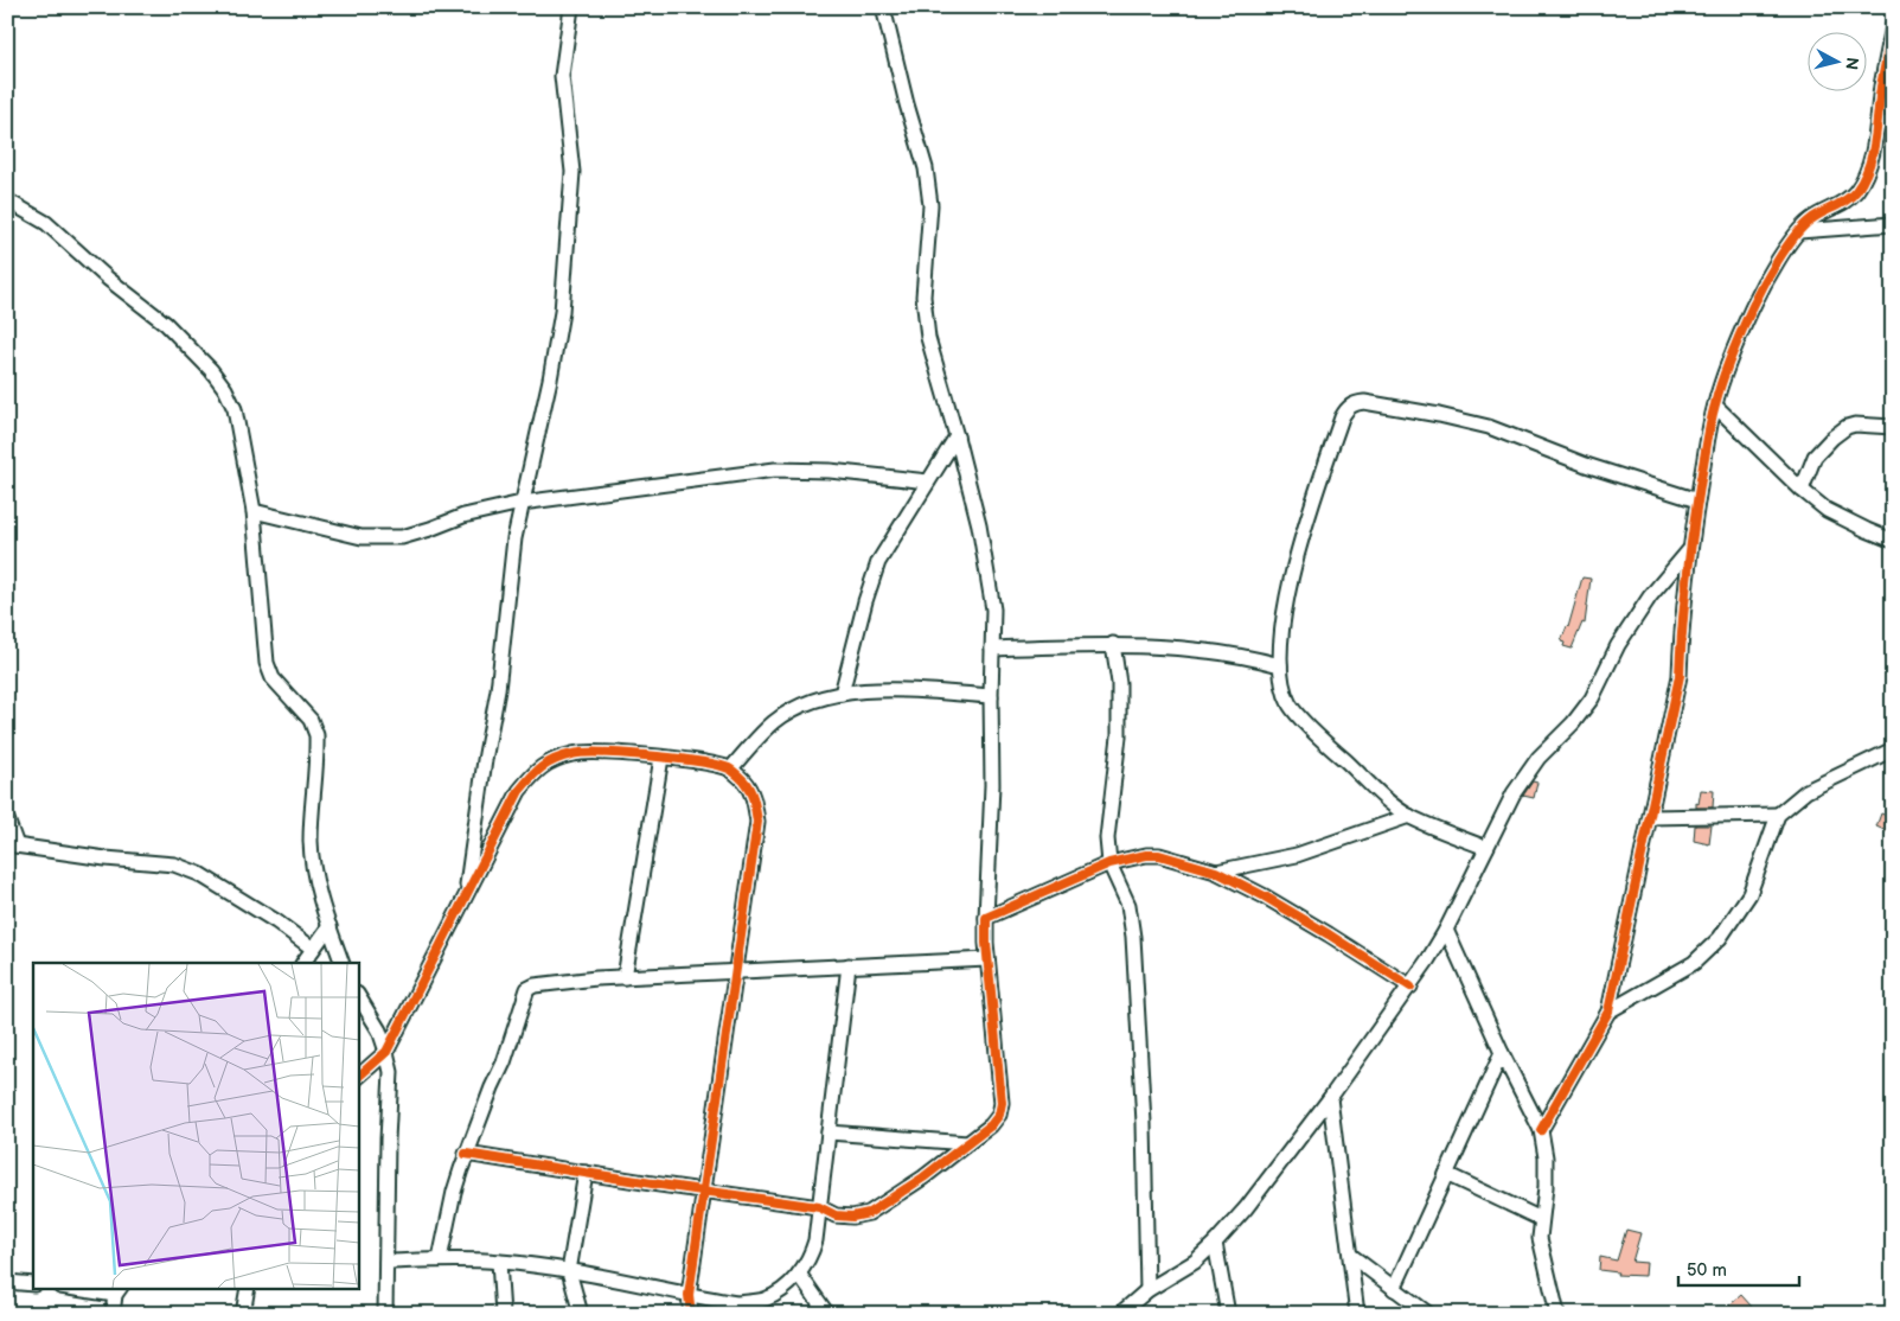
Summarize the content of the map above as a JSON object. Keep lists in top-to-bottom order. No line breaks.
{"scale_bar":"50 m","north":"right"}
